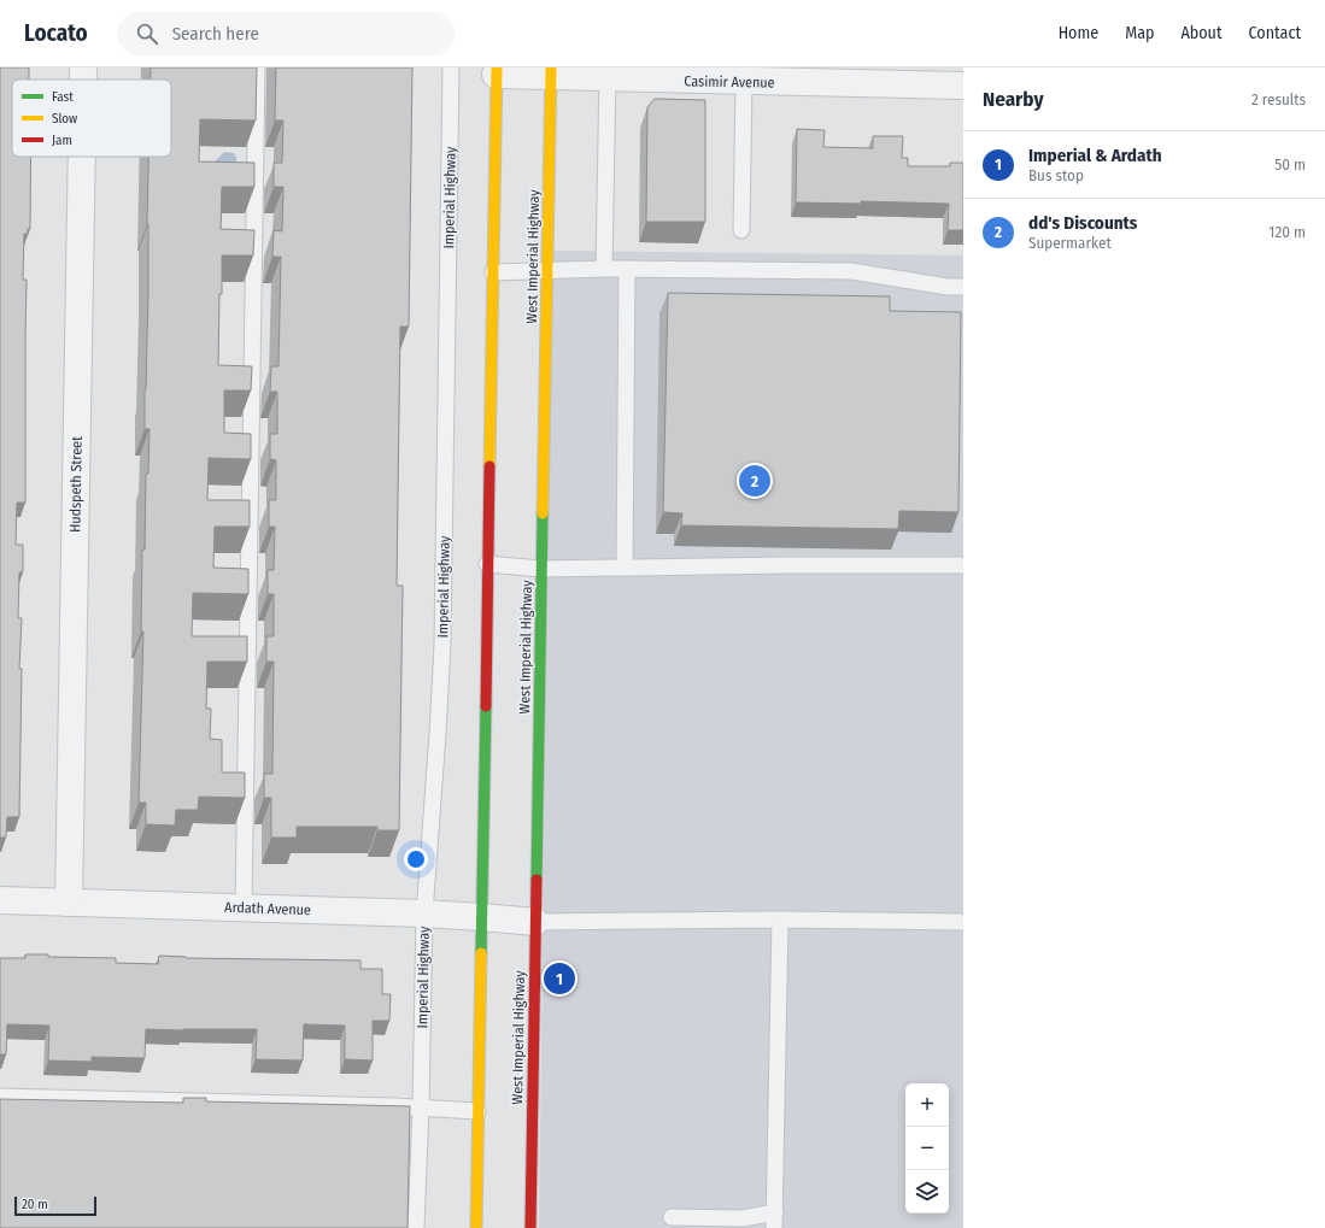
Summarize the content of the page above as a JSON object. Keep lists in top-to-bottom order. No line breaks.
{"streets":{"main road":["West Imperial Highway"],"street":["Casimir Avenue","Hudspeth Street","Ardath Avenue"],"lane":["Imperial Highway"]},"crossings":[["Casimir Avenue","West Imperial Highway"],["Imperial Highway","Ardath Avenue"],["West Imperial Highway","Ardath Avenue"],["Hudspeth Street","Ardath Avenue"]],"legend":["Fast","Slow","Jam"],"scale_bar":"20 m","page":{"header":"Locato","search":"Search here","nav":["Home","Map","About","Contact"],"heading":["Nearby","2 results"],"list":[{"mark":"1","name":"Imperial & Ardath","note":"Bus stop","value":"50 m"},{"mark":"2","name":"dd's Discounts","note":"Supermarket","value":"120 m"}],"pins":["2","1"],"map_buttons":["+","−"],"scale":"20 m"}}
